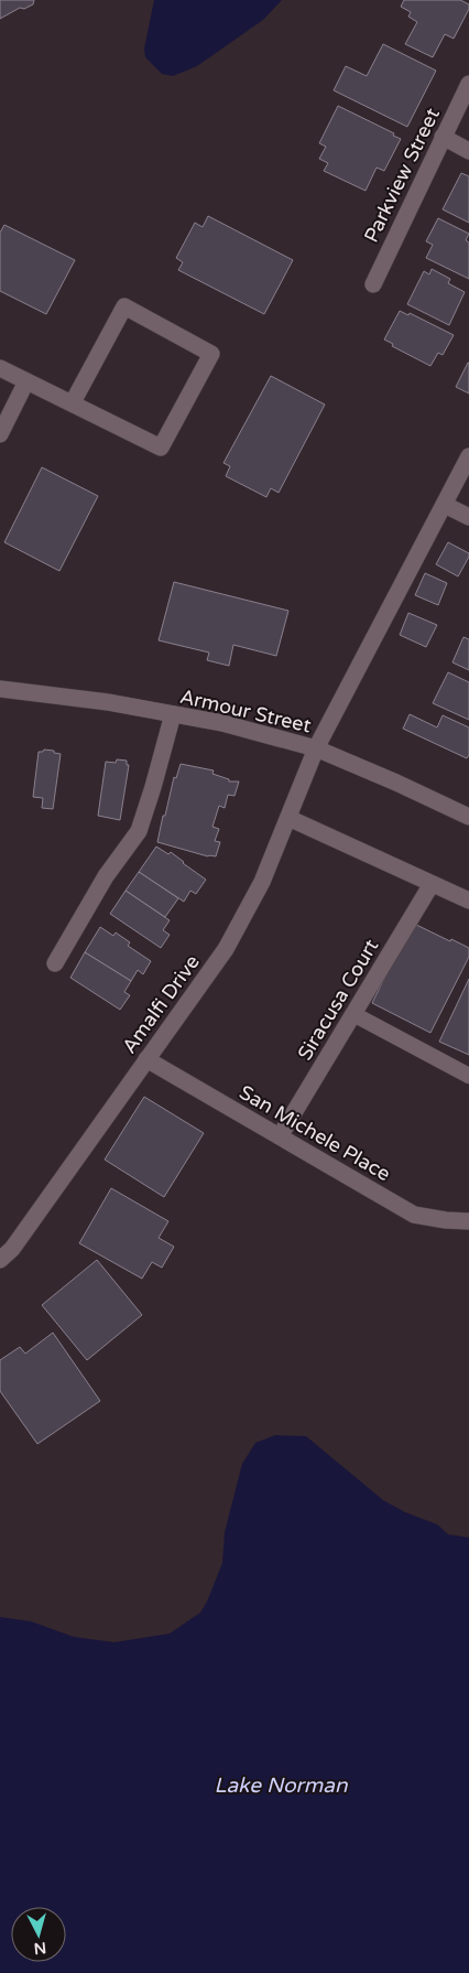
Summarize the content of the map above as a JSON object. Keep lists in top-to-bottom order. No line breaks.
{"streets":{"street":["Parkview Street","Armour Street","Siracusa Court","Amalfi Drive","San Michele Place"]},"crossings":[["Armour Street","Amalfi Drive"],["Siracusa Court","San Michele Place"],["Amalfi Drive","San Michele Place"]],"water":["Lake Norman"],"north":"bottom"}
